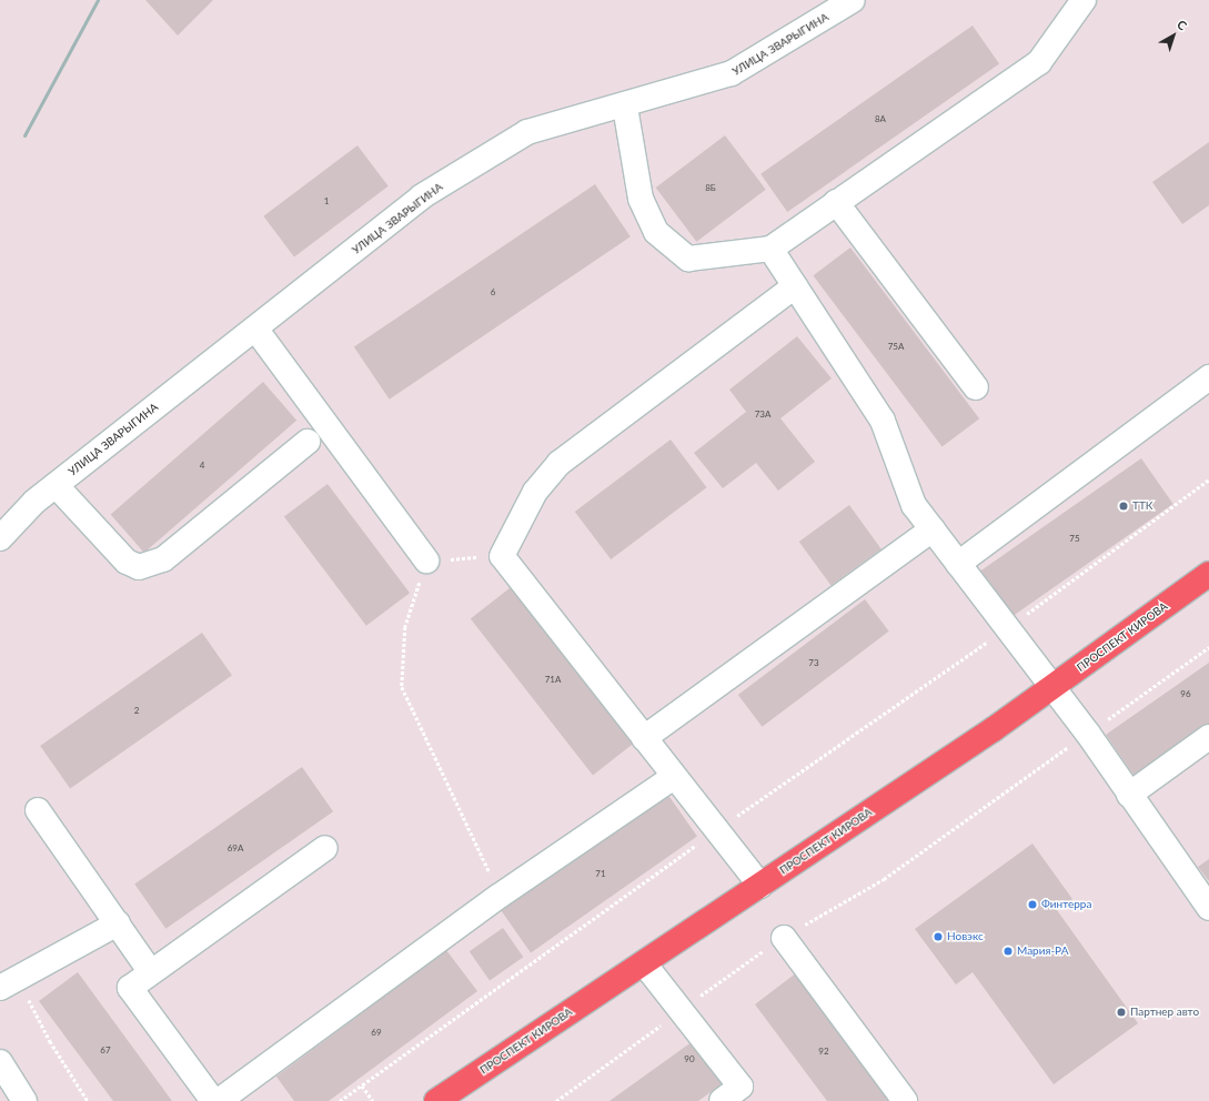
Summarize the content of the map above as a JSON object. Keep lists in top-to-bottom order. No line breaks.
{"streets":{"main road":["ПРОСПЕКТ КИРОВА"],"street":["УЛИЦА ЗВАРЫГИНА"]},"places":["ТТК","Финтерра","Новэкс","Мария-РА","Партнер авто"],"house_numbers":["8А","8Б","1","6","75А","73А","4","75","73","71А","96","2","69А","71","69","67","92","90"],"north":"top right"}
